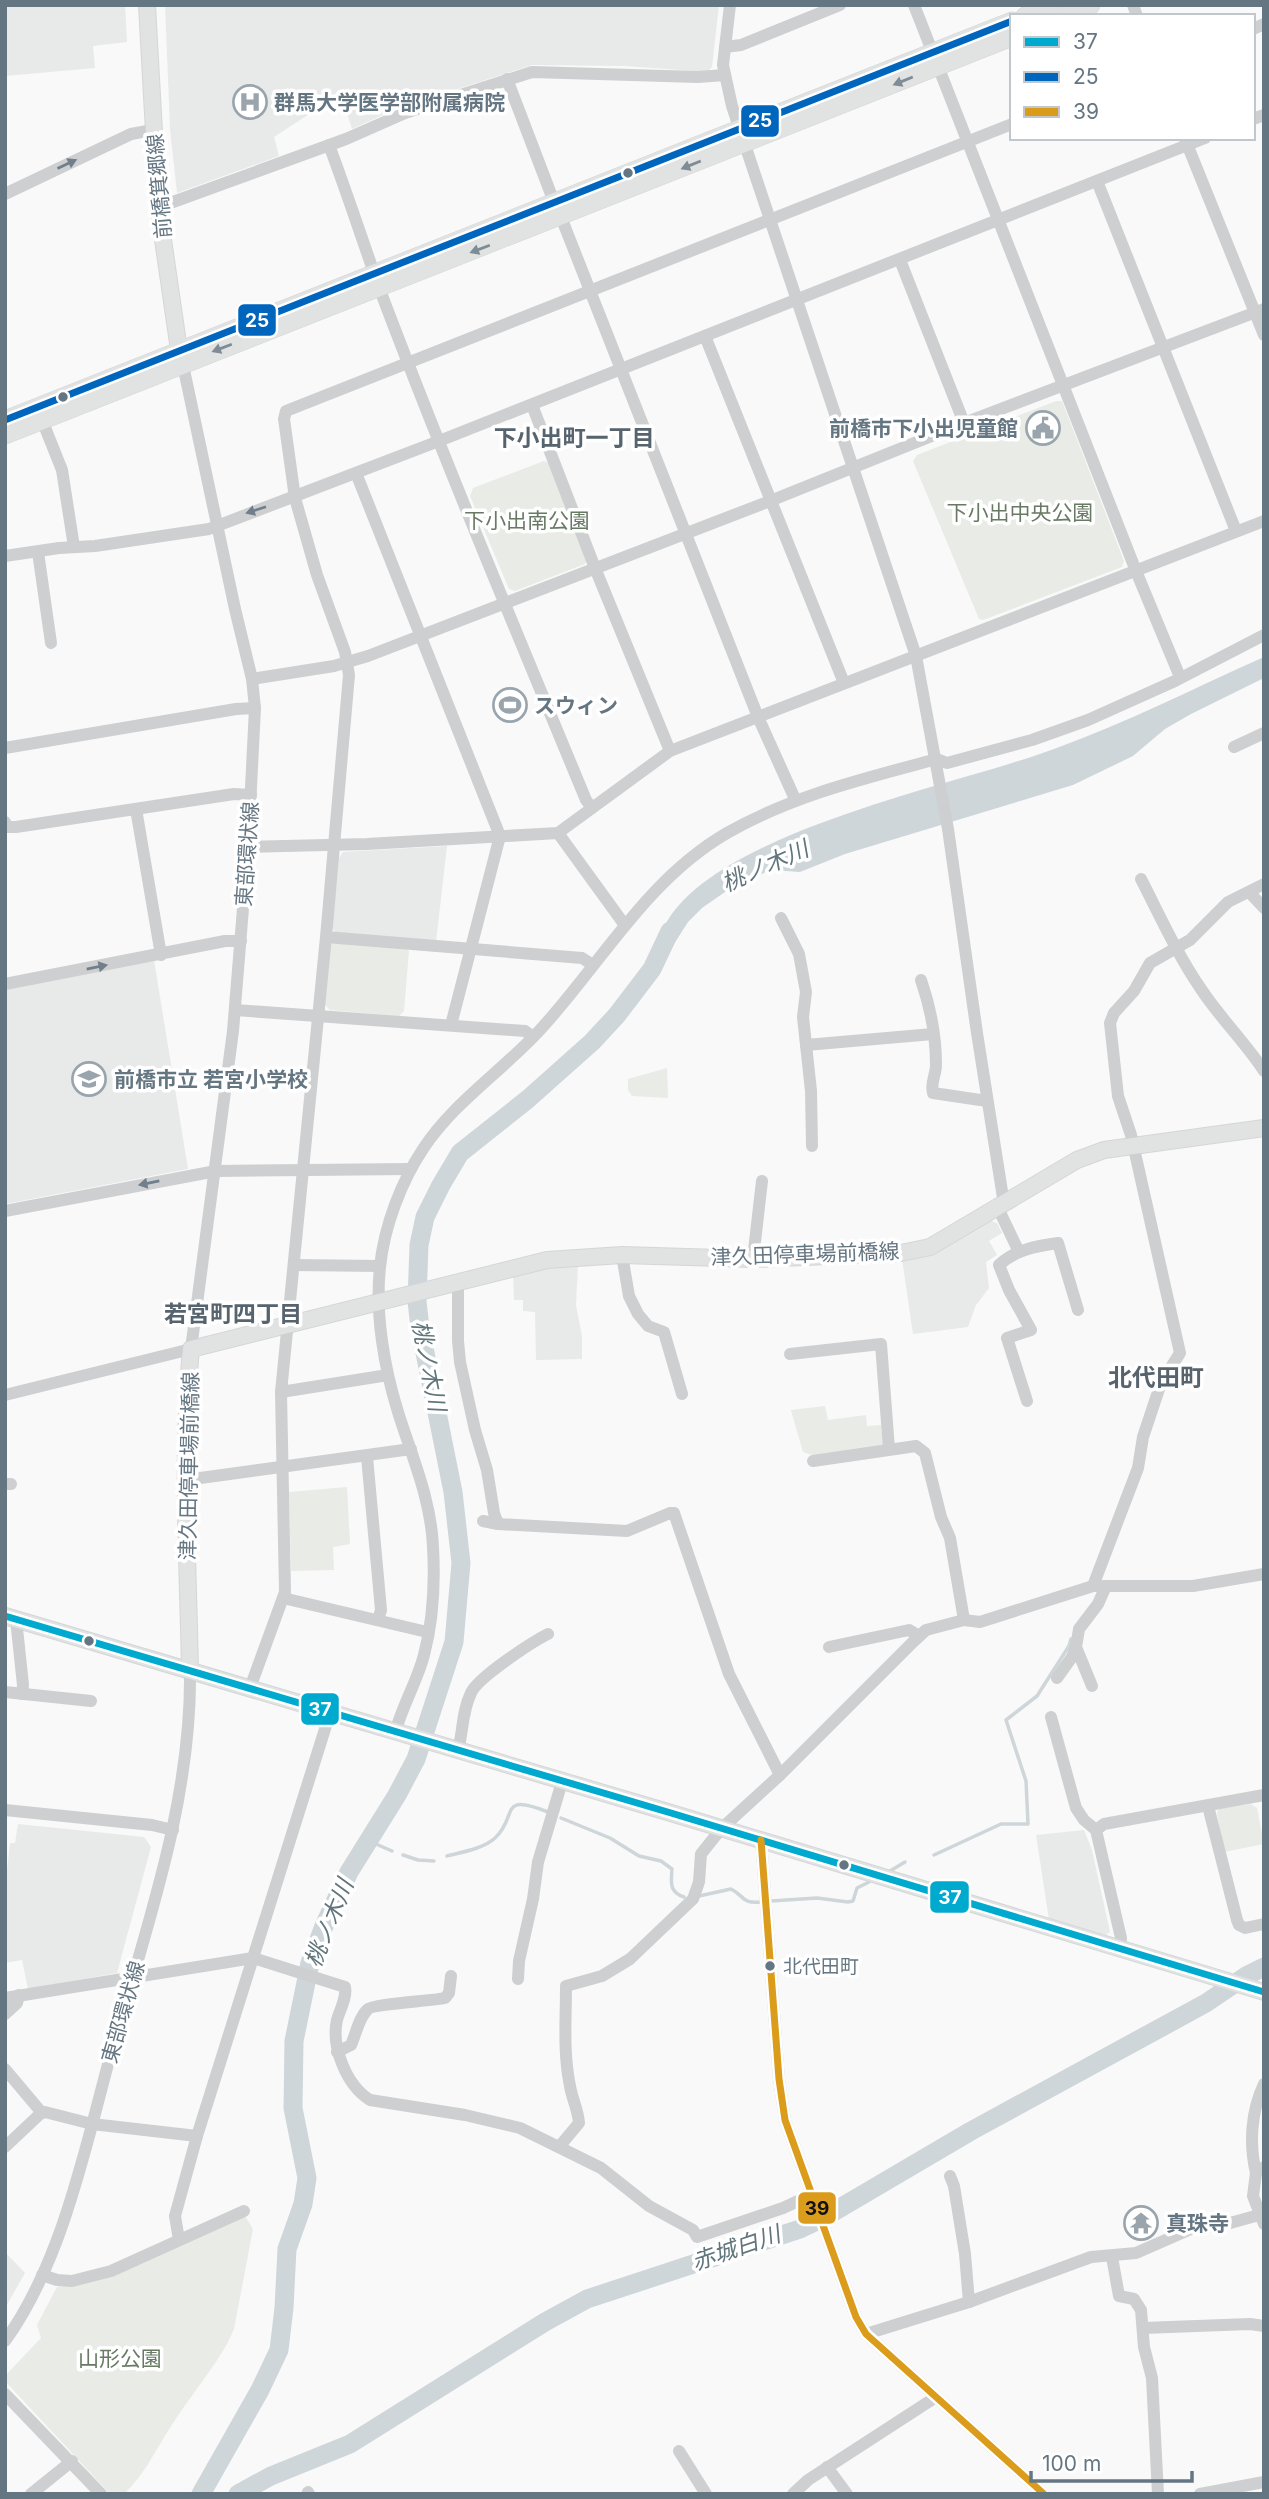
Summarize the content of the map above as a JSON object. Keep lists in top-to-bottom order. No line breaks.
{"streets":{"main road":["前橋箕郷線","津久田停車場前橋線"],"street":["東部環状線"]},"crossings":[["前橋箕郷線","東部環状線"],["東部環状線","津久田停車場前橋線"]],"districts":["下小出町一丁目","若宮町四丁目","北代田町"],"water":["桃ノ木川","赤城白川"],"parks":["下小出中央公園","下小出南公園","山形公園"],"places":{"hospital":["群馬大学医学部附属病院"],"public building":["前橋市下小出児童館"],"sports":["スウィン"],"school or university":["前橋市立 若宮小学校"],"other":["北代田町"],"temple":["真珠寺"]},"lines":["transit line 25","transit line 37","transit line 39"],"legend":["37","25","39"],"scale_bar":"100 m"}
